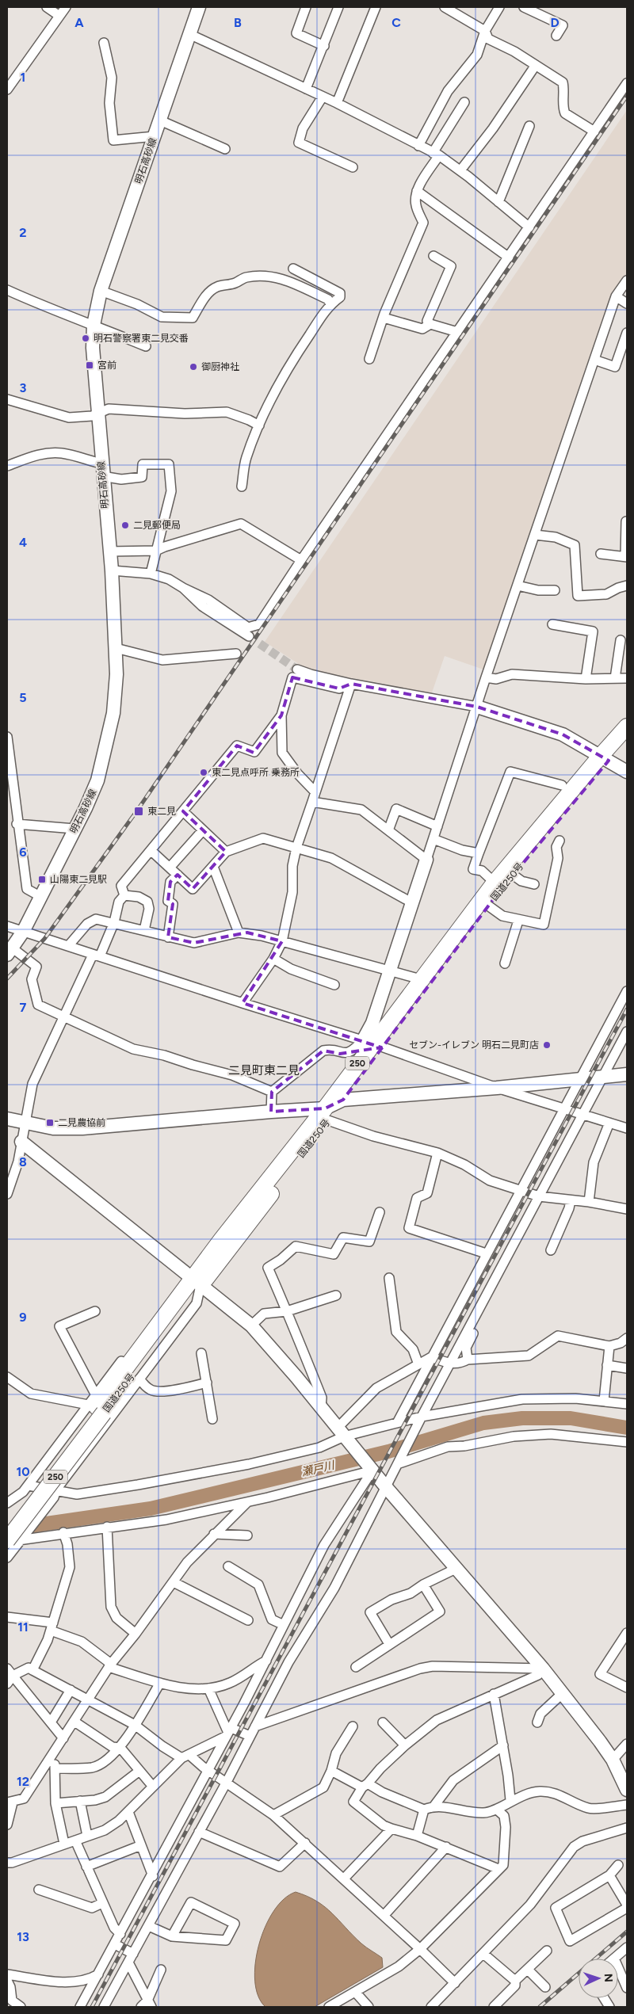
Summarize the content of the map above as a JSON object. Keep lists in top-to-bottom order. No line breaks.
{"streets":{"highway":["国道250号","250"],"street":["明石高砂線"]},"districts":["二見町東二見"],"water":["瀬戸川"],"places":{"other":["明石警察署東二見交番","御厨神社","二見郵便局","東二見点呼所 乗務所","セブン-イレブン 明石二見町店"],"transit":["宮前","東二見","山陽東二見駅","二見農協前"]},"north":"right","grid":{"columns":["A","B","C","D"],"rows":["1","2","3","4","5","6","7","8","9","10","11","12","13"]}}
